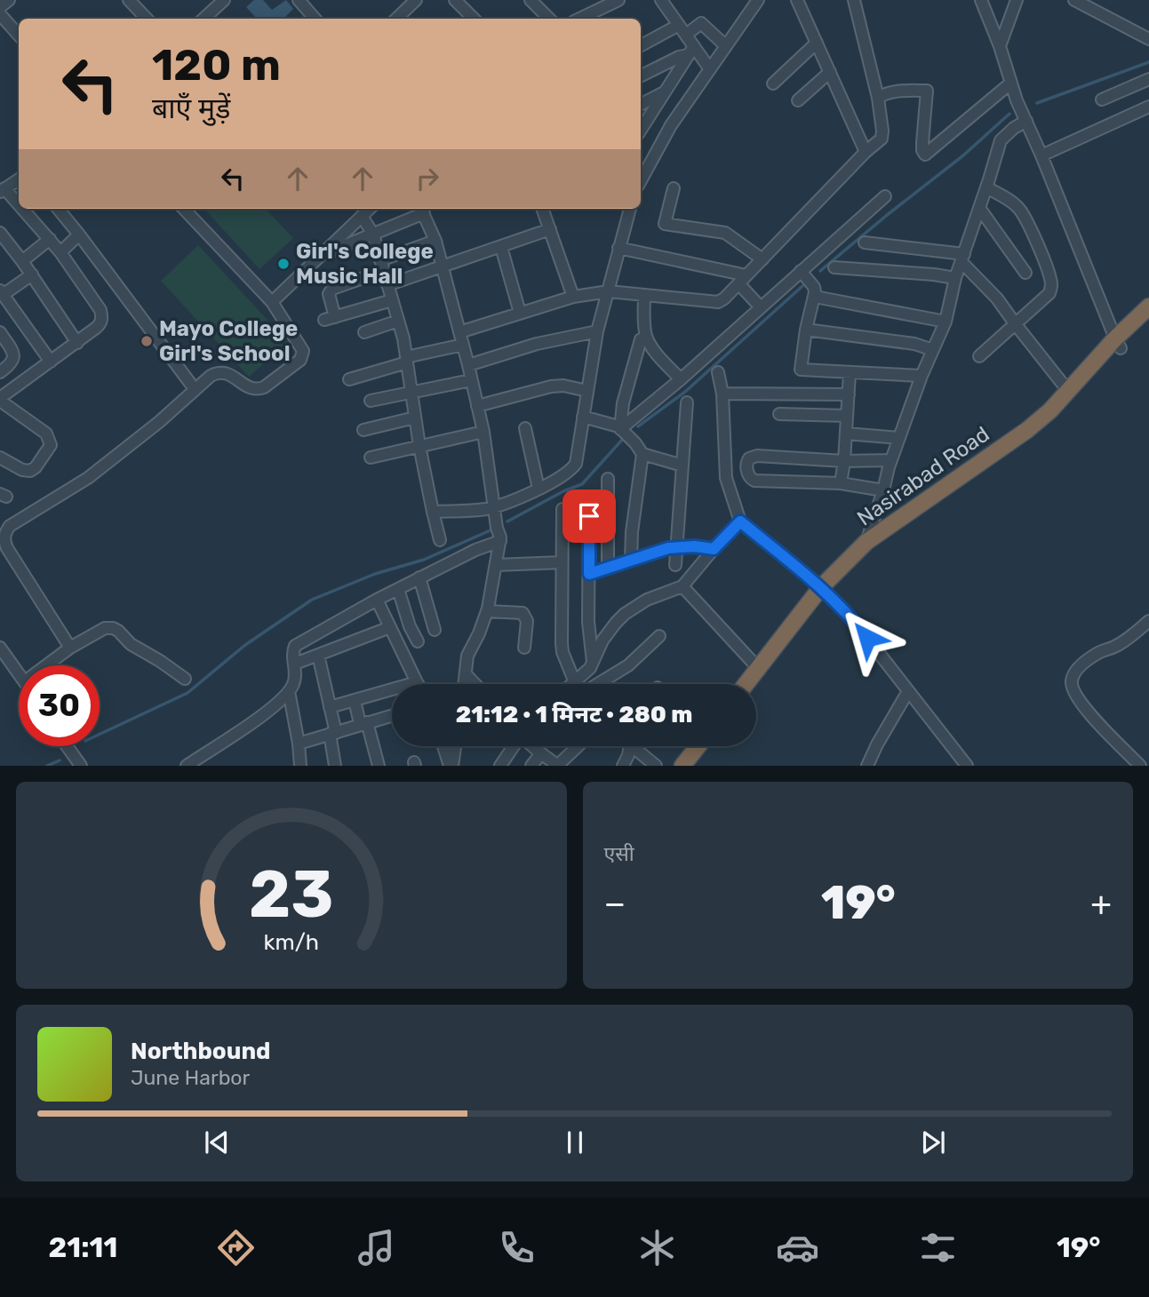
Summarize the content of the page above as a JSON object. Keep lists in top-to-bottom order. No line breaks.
{"streets":{"highway":["Nasirabad Road"]},"places":["Girl's College Music Hall","Mayo College Girl's School"],"page":{"turn":["120 m","बाएँ मुड़ें"],"limit":"30","trip":"21:12 · 1 मिनट · 280 m","tile":"एसी","heat":["−","19°","+"],"song":["Northbound","June Harbor"],"tabs":["21:11","19°"],"gauge":["23","km/h"]}}
